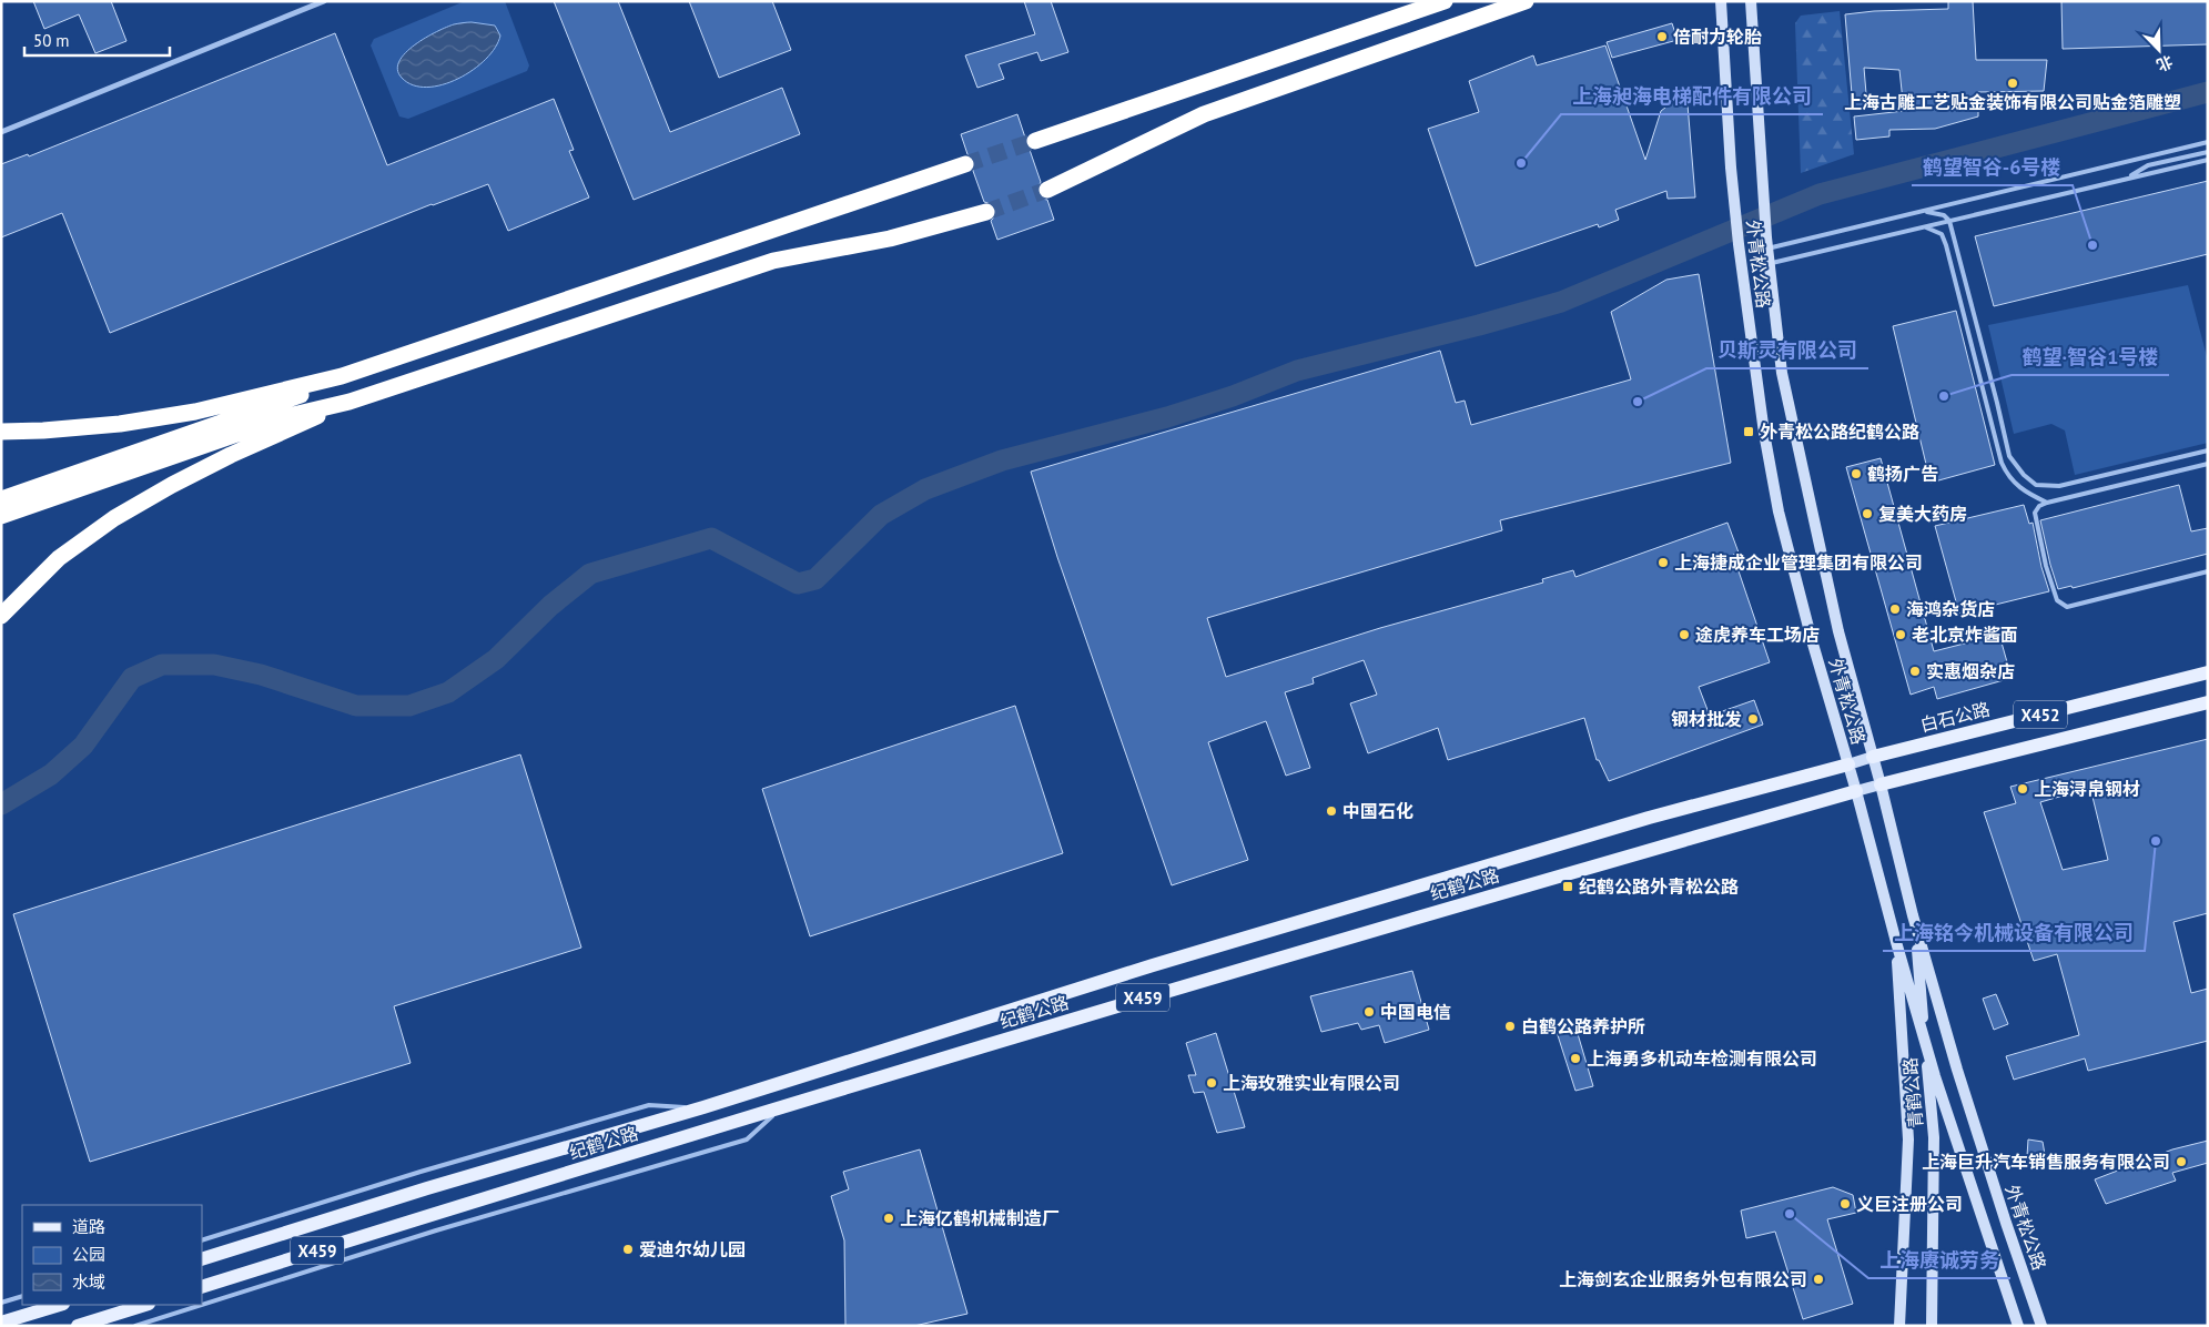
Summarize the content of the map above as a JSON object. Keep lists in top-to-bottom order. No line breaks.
{"streets":{"main road":["外青松公路","X452","白石公路","纪鹤公路","X459","青鹤公路"]},"crossings":[["外青松公路","X452"],["外青松公路","白石公路"],["外青松公路","纪鹤公路"],["外青松公路","青鹤公路"],["X452","纪鹤公路"],["白石公路","纪鹤公路"]],"places":{"other":["倍耐力轮胎","上海古雕工艺贴金装饰有限公司贴金箔雕塑","上海昶海电梯配件有限公司","鹤望智谷-6号楼","鹤望·智谷1号楼","贝斯灵有限公司","鹤扬广告","复美大药房","上海捷成企业管理集团有限公司","海鸿杂货店","途虎养车工场店","老北京炸酱面","实惠烟杂店","钢材批发","上海浔帛钢材","中国石化","上海铭今机械设备有限公司","中国电信","白鹤公路养护所","上海勇多机动车检测有限公司","上海玫雅实业有限公司","上海巨升汽车销售服务有限公司","义巨注册公司","上海赓诚劳务","上海亿鹤机械制造厂","爱迪尔幼儿园","上海剑玄企业服务外包有限公司"],"transit":["外青松公路纪鹤公路","纪鹤公路外青松公路"]},"legend":["道路","公园","水域"],"scale_bar":"50 m","north":"bottom right"}
